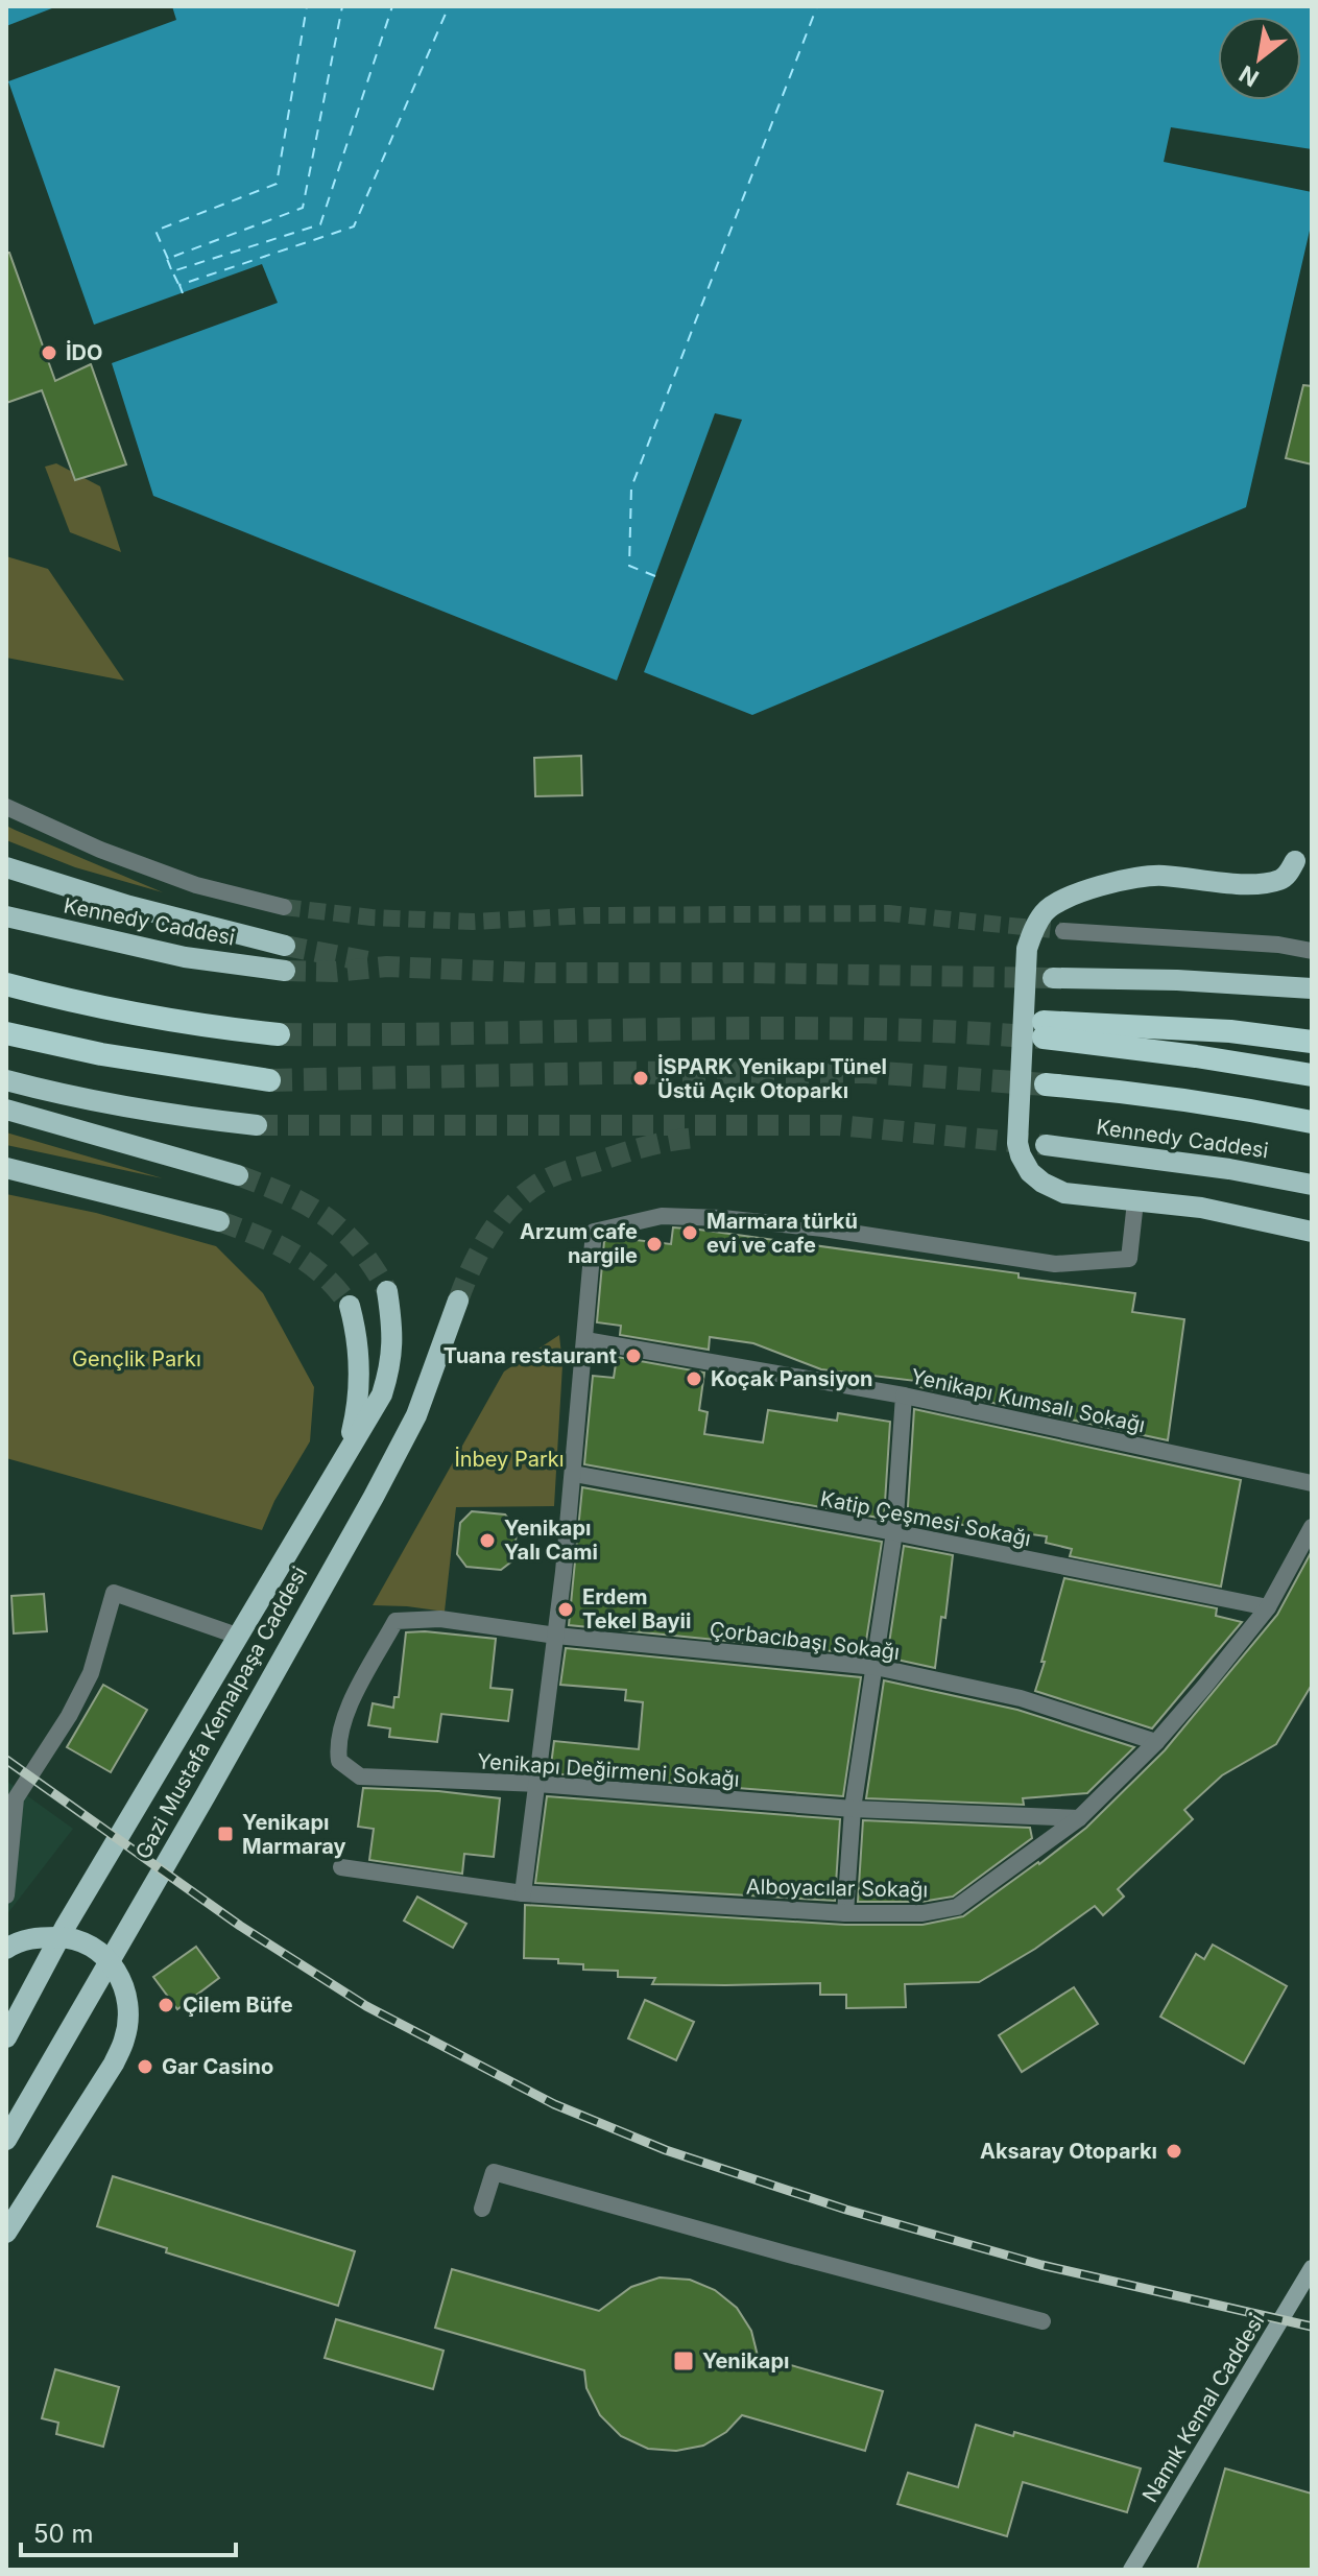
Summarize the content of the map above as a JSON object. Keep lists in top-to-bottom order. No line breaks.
{"streets":{"main road":["Kennedy Caddesi","Gazi Mustafa Kemalpaşa Caddesi","Namık Kemal Caddesi"],"street":["Yenikapı Kumsalı Sokağı","Katip Çeşmesi Sokağı","Çorbacıbaşı Sokağı","Yenikapı Değirmeni Sokağı","Alboyacılar Sokağı"]},"crossings":[["Katip Çeşmesi Sokağı","Alboyacılar Sokağı"],["Çorbacıbaşı Sokağı","Yenikapı Değirmeni Sokağı"],["Çorbacıbaşı Sokağı","Alboyacılar Sokağı"],["Yenikapı Değirmeni Sokağı","Alboyacılar Sokağı"]],"parks":["Gençlik Parkı","İnbey Parkı"],"places":{"other":["İDO","İSPARK Yenikapı Tünel Üstü Açık Otoparkı","Marmara türkü evi ve cafe","Arzum cafe nargile","Tuana restaurant","Koçak Pansiyon","Yenikapı Yalı Cami","Erdem Tekel Bayii","Çilem Büfe","Gar Casino","Aksaray Otoparkı"],"transit":["Yenikapı Marmaray","Yenikapı"]},"scale_bar":"50 m","north":"bottom left"}
